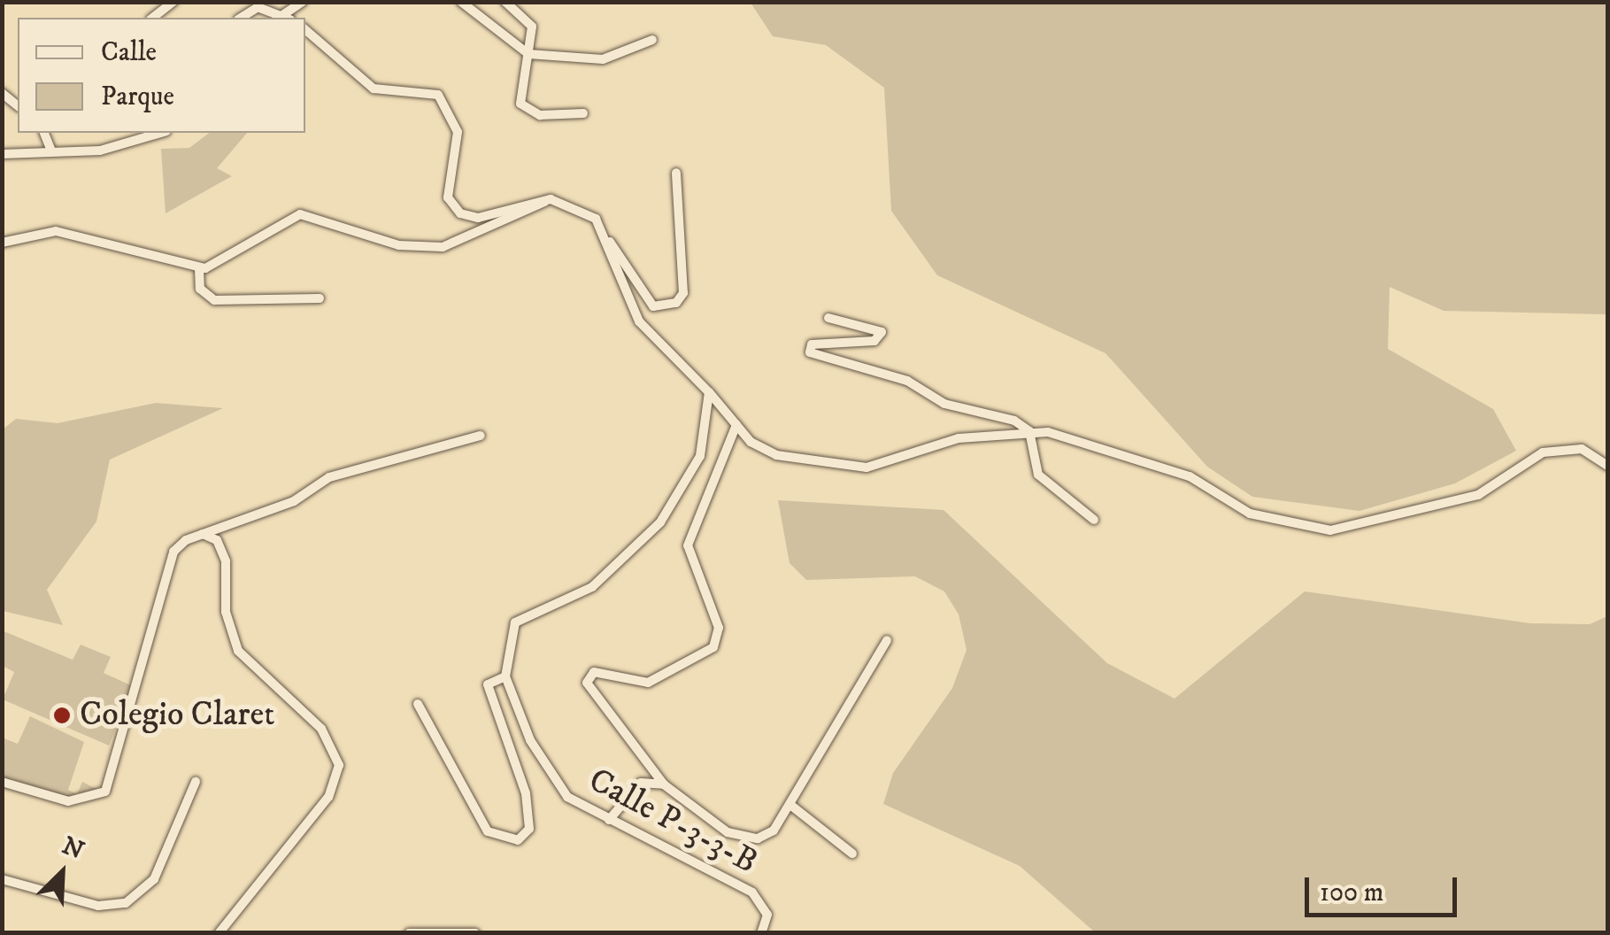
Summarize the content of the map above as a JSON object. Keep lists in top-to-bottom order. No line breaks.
{"streets":{"street":["Calle P-3-3-B"]},"places":["Colegio Claret"],"legend":["Calle","Parque"],"scale_bar":"100 m","north":"top right"}
